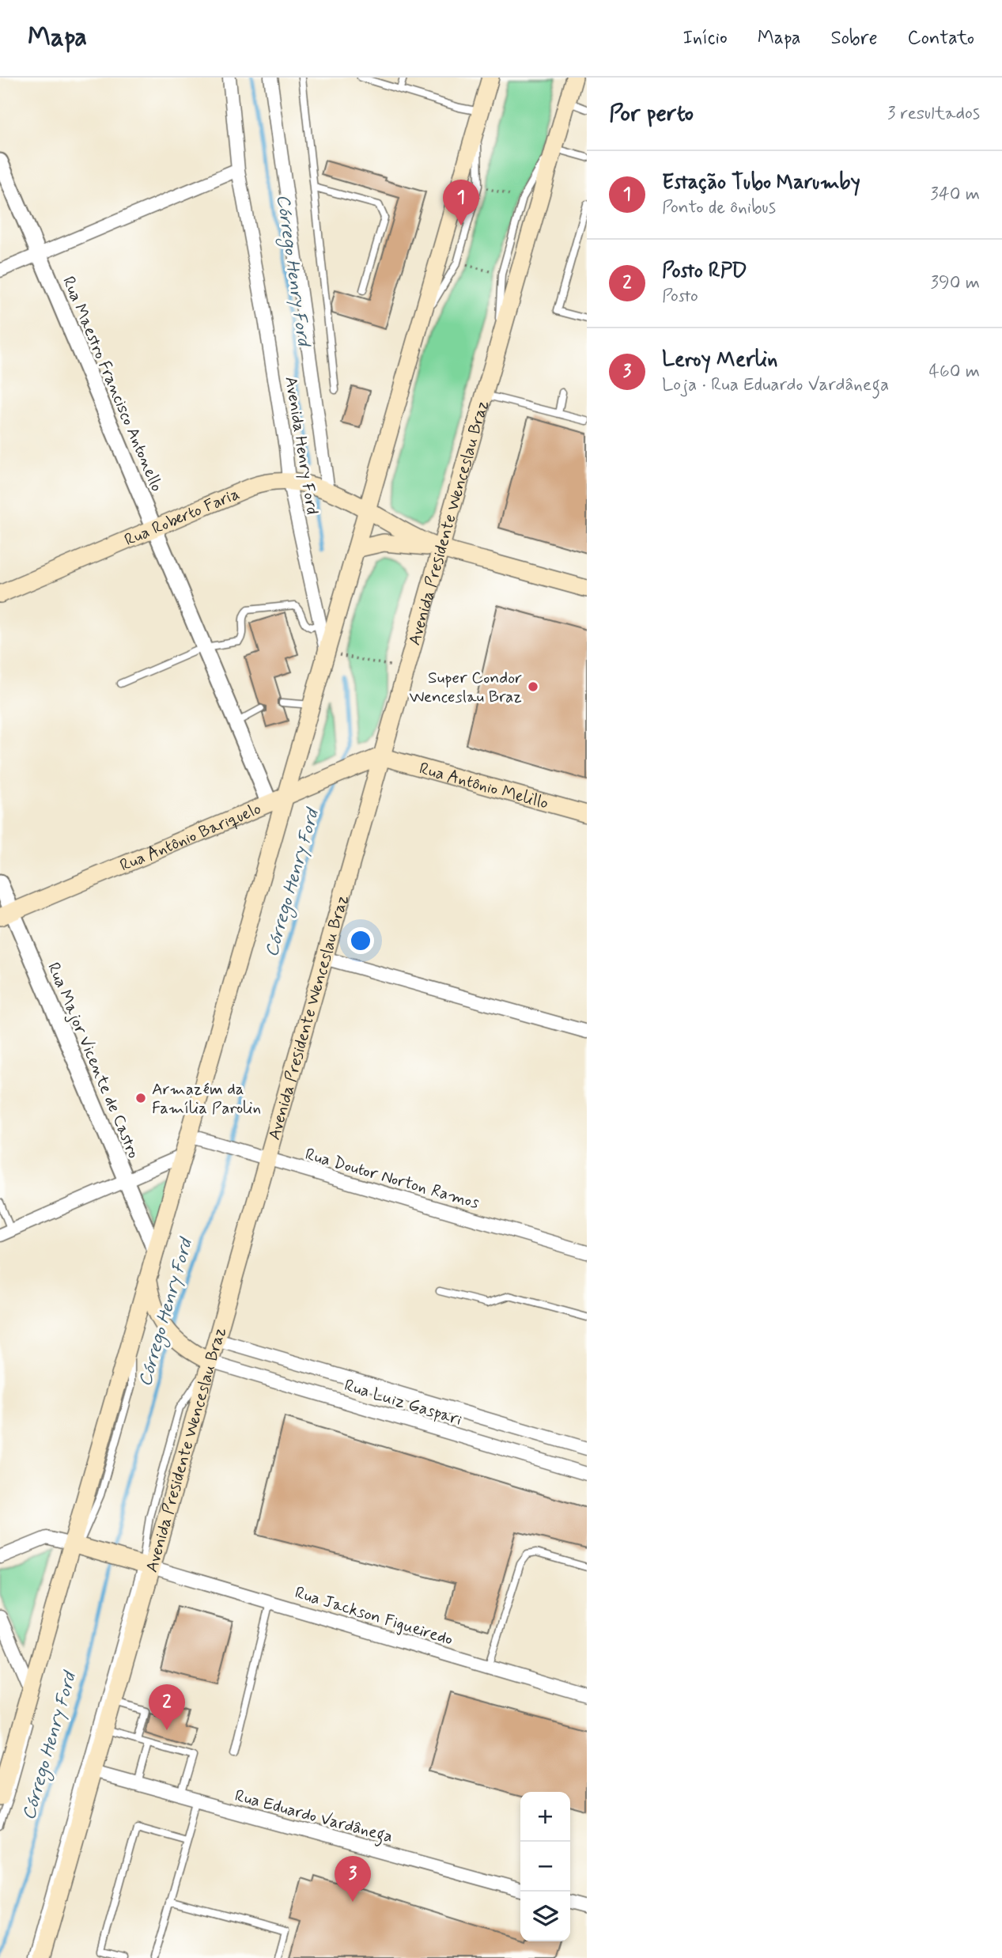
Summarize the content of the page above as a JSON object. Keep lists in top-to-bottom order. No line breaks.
{"streets":{"main road":["Rua Roberto Faria","Avenida Presidente Wenceslau Braz","Rua Antônio Melillo","Rua Antônio Bariquelo"],"street":["Rua Maestro Francisco Antonello","Avenida Henry Ford","Rua Major Vicente de Castro","Rua Doutor Norton Ramos","Rua Luiz Gaspari","Rua Jackson Figueiredo","Rua Eduardo Vardânega"]},"crossings":[["Rua Maestro Francisco Antonello","Rua Roberto Faria"],["Rua Maestro Francisco Antonello","Rua Antônio Bariquelo"],["Avenida Henry Ford","Rua Roberto Faria"],["Rua Roberto Faria","Avenida Presidente Wenceslau Braz"],["Avenida Presidente Wenceslau Braz","Rua Antônio Melillo"],["Avenida Presidente Wenceslau Braz","Rua Antônio Bariquelo"],["Avenida Presidente Wenceslau Braz","Rua Doutor Norton Ramos"],["Avenida Presidente Wenceslau Braz","Rua Luiz Gaspari"],["Avenida Presidente Wenceslau Braz","Rua Jackson Figueiredo"],["Avenida Presidente Wenceslau Braz","Rua Eduardo Vardânega"],["Rua Antônio Melillo","Rua Antônio Bariquelo"],["Rua Antônio Bariquelo","Rua Major Vicente de Castro"]],"water":["Córrego Henry Ford"],"places":["Super Condor Wenceslau Braz","Armazém da Família Parolin"],"page":{"header":"Mapa","nav":["Início","Mapa","Sobre","Contato"],"heading":["Por perto","3 resultados"],"list":[{"mark":"1","name":"Estação Tubo Marumby","note":"Ponto de ônibus","value":"340 m"},{"mark":"2","name":"Posto RPD","note":"Posto","value":"390 m"},{"mark":"3","name":"Leroy Merlin","note":"Loja · Rua Eduardo Vardânega","value":"460 m"}],"pins":["1","2","3"],"map_buttons":["+","−"]}}
